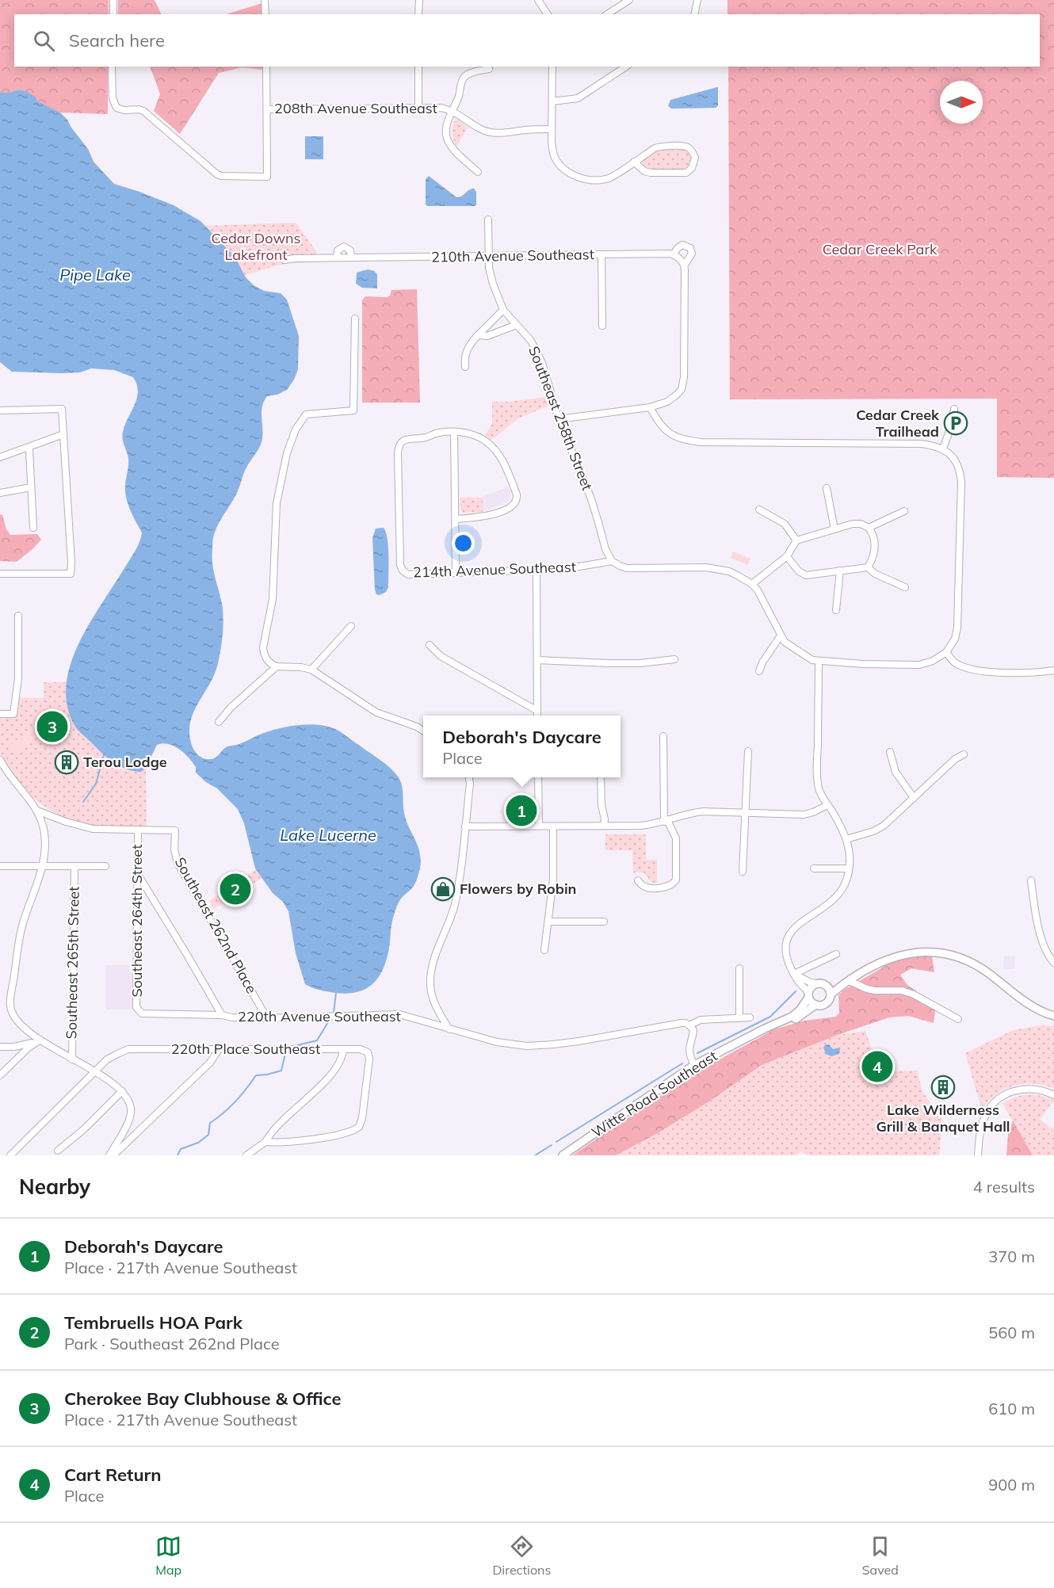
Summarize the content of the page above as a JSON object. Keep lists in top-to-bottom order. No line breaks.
{"streets":{"street":["208th Avenue Southeast","210th Avenue Southeast","Southeast 258th Street","214th Avenue Southeast","Southeast 264th Street","Southeast 262nd Place","Southeast 265th Street","220th Avenue Southeast","220th Place Southeast","Witte Road Southeast"]},"crossings":[["210th Avenue Southeast","Southeast 258th Street"],["Southeast 258th Street","214th Avenue Southeast"],["Southeast 264th Street","Southeast 262nd Place"],["Southeast 264th Street","220th Avenue Southeast"],["Southeast 262nd Place","220th Avenue Southeast"]],"water":["Pipe Lake","Lake Lucerne"],"parks":["Cedar Downs Lakefront","Cedar Creek Park"],"places":{"parking":["Cedar Creek Trailhead"],"building":["Terou Lodge","Lake Wilderness Grill & Banquet Hall"],"shop":["Flowers by Robin"]},"north":"right","page":{"search":"Search here","pins":["3","1","2","4"],"popup":["Deborah's Daycare","Place"],"heading":["Nearby","4 results"],"list":[{"mark":"1","name":"Deborah's Daycare","note":"Place · 217th Avenue Southeast","value":"370 m"},{"mark":"2","name":"Tembruells HOA Park","note":"Park · Southeast 262nd Place","value":"560 m"},{"mark":"3","name":"Cherokee Bay Clubhouse & Office","note":"Place · 217th Avenue Southeast","value":"610 m"},{"mark":"4","name":"Cart Return","note":"Place","value":"900 m"}],"nav":["Map","Directions","Saved"]}}
